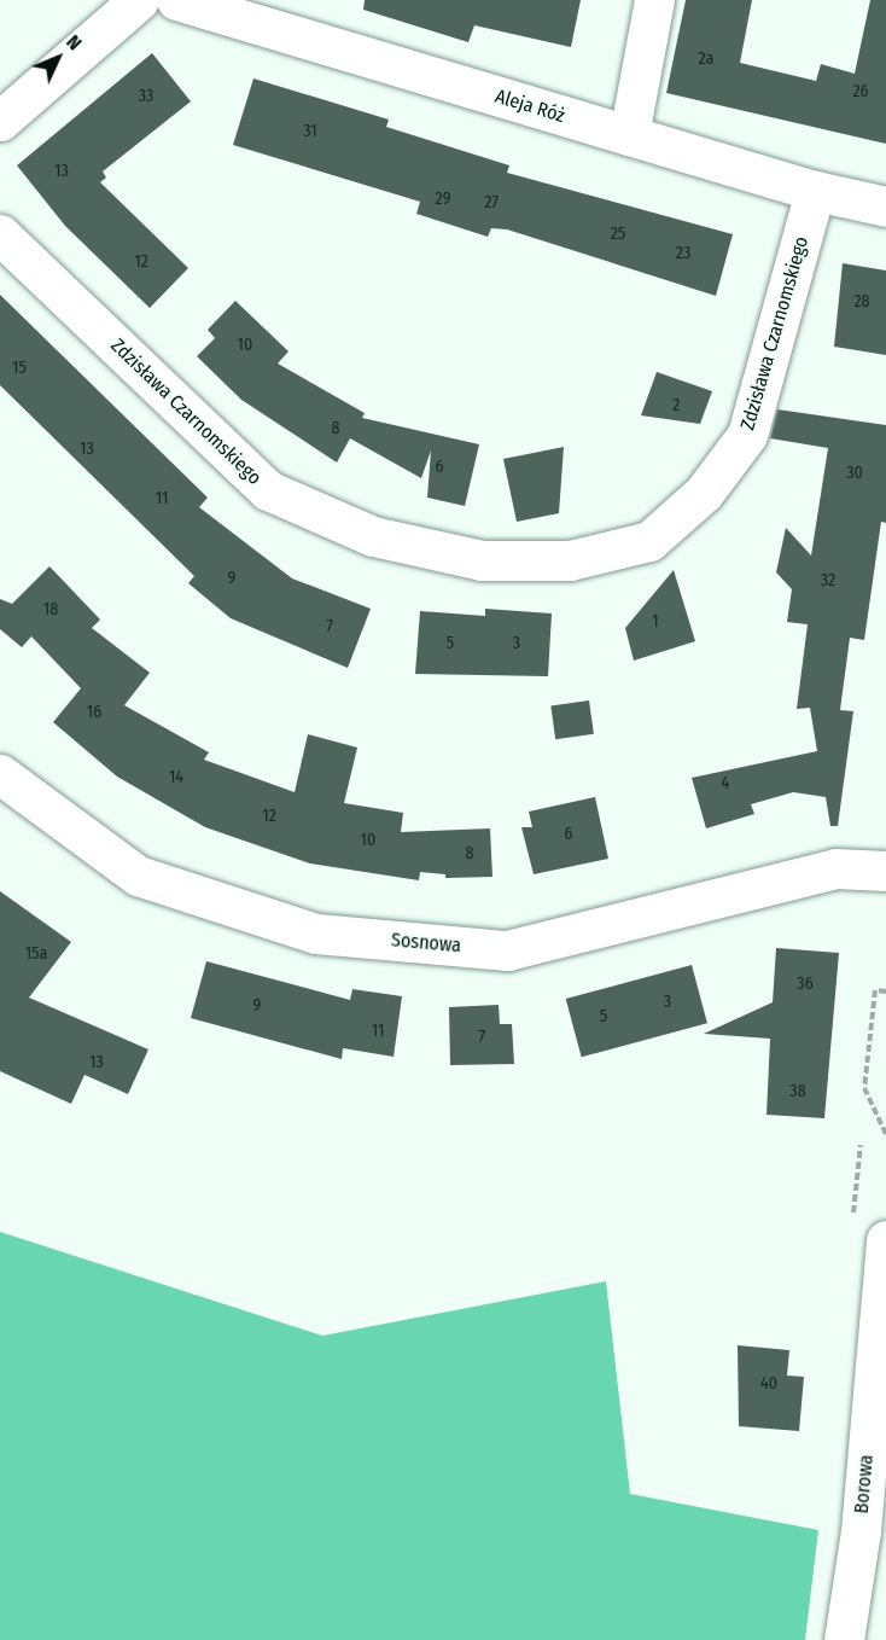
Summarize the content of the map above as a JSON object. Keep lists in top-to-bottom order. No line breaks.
{"streets":{"street":["Aleja Róż","Zdzisława Czarnomskiego","Sosnowa","Borowa"]},"crossings":[["Aleja Róż","Zdzisława Czarnomskiego"]],"house_numbers":["2a","26","33","31","13","29","27","25","23","12","28","10","15","2","8","13","6","30","11","9","32","18","1","7","5","3","16","14","4","12","6","10","8","15a","36","3","9","5","11","7","13","38","40"],"north":"top right"}
